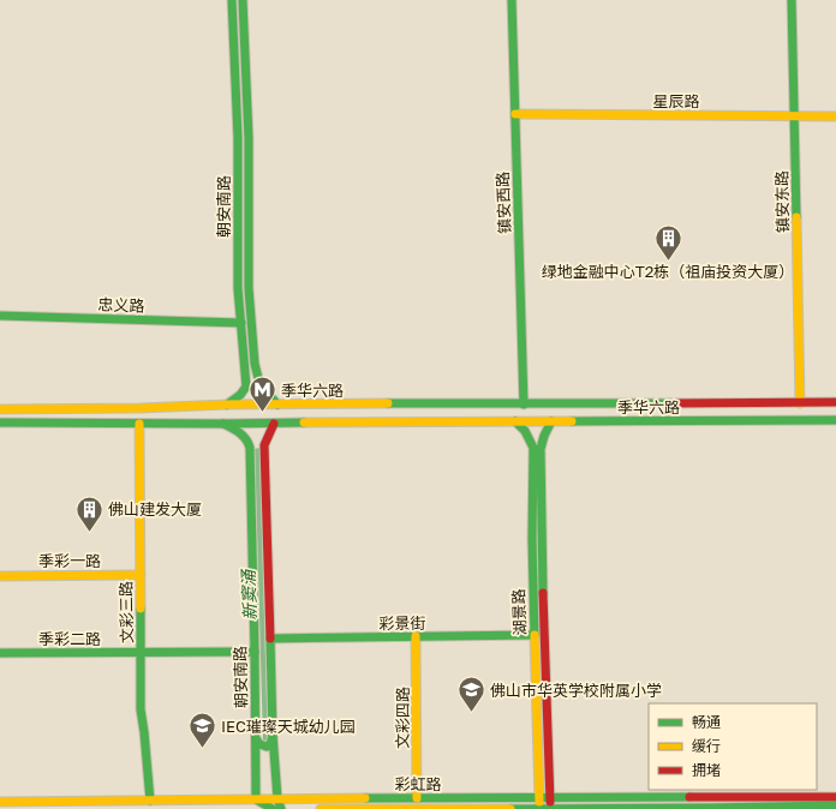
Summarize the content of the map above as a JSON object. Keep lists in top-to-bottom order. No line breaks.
{"streets":{"main road":["星辰路","镇安东路","镇安西路","朝安南路","忠义路","季华六路","季彩一路","文彩三路","湖景路","彩景街","季彩二路","文彩四路","彩虹路"]},"crossings":[["星辰路","镇安东路"],["星辰路","镇安西路"],["镇安东路","季华六路"],["镇安西路","季华六路"],["朝安南路","忠义路"],["朝安南路","季华六路"],["朝安南路","彩景街"],["朝安南路","季彩二路"],["朝安南路","彩虹路"],["季华六路","文彩三路"],["季华六路","湖景路"],["季彩一路","文彩三路"],["文彩三路","季彩二路"],["文彩三路","彩虹路"],["湖景路","彩景街"],["湖景路","彩虹路"],["彩景街","文彩四路"],["文彩四路","彩虹路"]],"water":["新窦涌"],"places":{"building":["绿地金融中心T2栋（祖庙投资大厦）","佛山建发大厦"],"metro station":["季华六路"],"school or university":["佛山市华英学校附属小学","IEC璀璨天城幼儿园"]},"legend":["畅通","缓行","拥堵"]}
